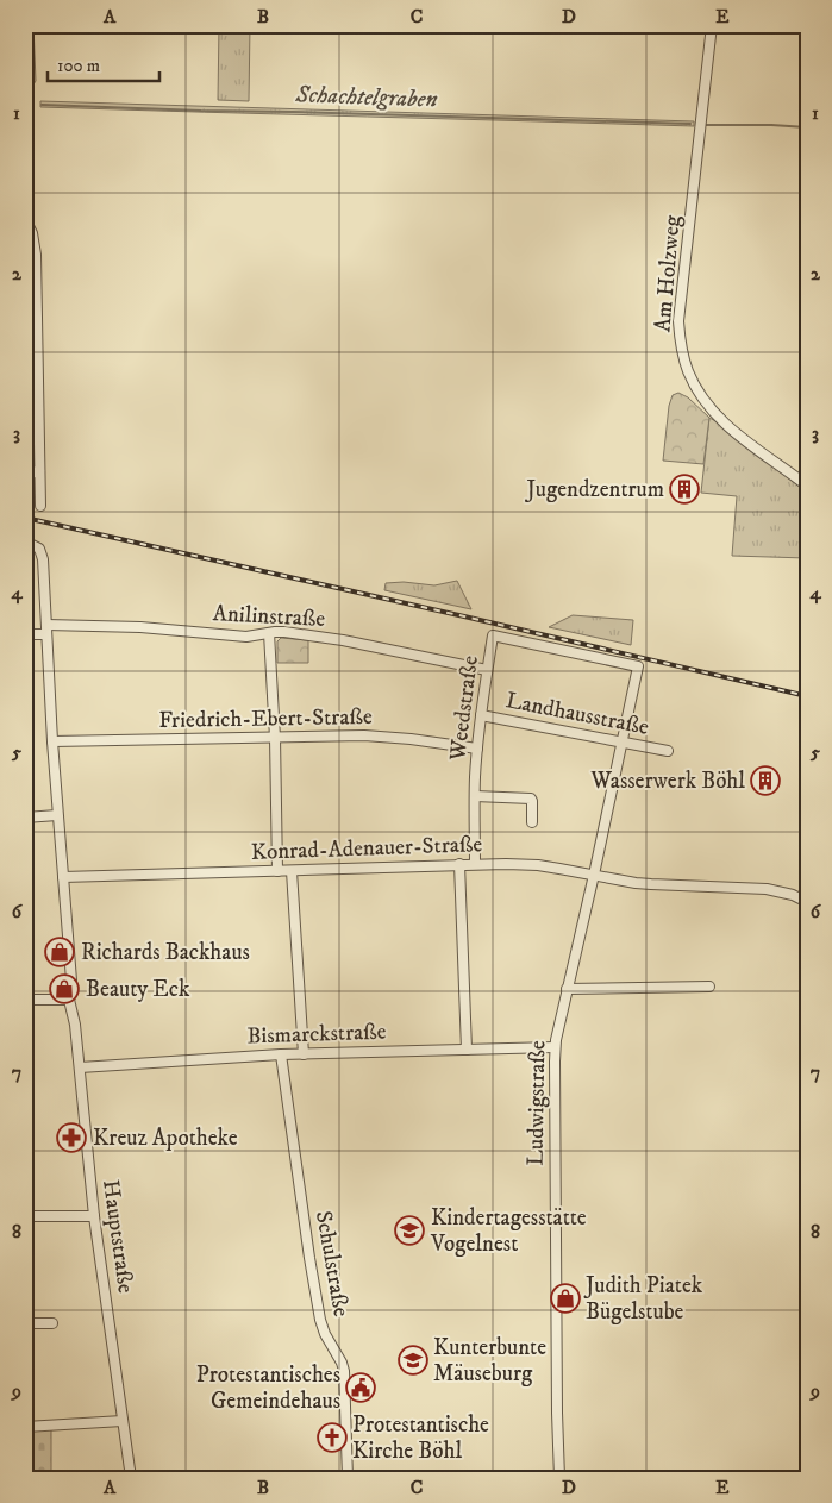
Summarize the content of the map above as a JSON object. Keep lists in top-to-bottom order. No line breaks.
{"streets":{"street":["Am Holzweg","Anilinstraße","Weedstraße","Landhausstraße","Friedrich-Ebert-Straße","Konrad-Adenauer-Straße","Bismarckstraße","Ludwigstraße","Hauptstraße","Schulstraße"]},"crossings":[["Anilinstraße","Weedstraße"],["Anilinstraße","Hauptstraße"],["Weedstraße","Landhausstraße"],["Weedstraße","Friedrich-Ebert-Straße"],["Weedstraße","Konrad-Adenauer-Straße"],["Weedstraße","Ludwigstraße"],["Landhausstraße","Ludwigstraße"],["Friedrich-Ebert-Straße","Hauptstraße"],["Konrad-Adenauer-Straße","Ludwigstraße"],["Konrad-Adenauer-Straße","Hauptstraße"],["Bismarckstraße","Ludwigstraße"],["Bismarckstraße","Hauptstraße"],["Bismarckstraße","Schulstraße"]],"water":["Schachtelgraben"],"places":{"building":["Jugendzentrum","Wasserwerk Böhl"],"shop":["Richards Backhaus","Beauty Eck","Judith Piatek Bügelstube"],"pharmacy":["Kreuz Apotheke"],"school or university":["Kindertagesstätte Vogelnest","Kunterbunte Mäuseburg"],"public building":["Protestantisches Gemeindehaus"],"church":["Protestantische Kirche Böhl"]},"scale_bar":"100 m","grid":{"columns":["A","B","C","D","E"],"rows":["1","2","3","4","5","6","7","8","9"]}}
